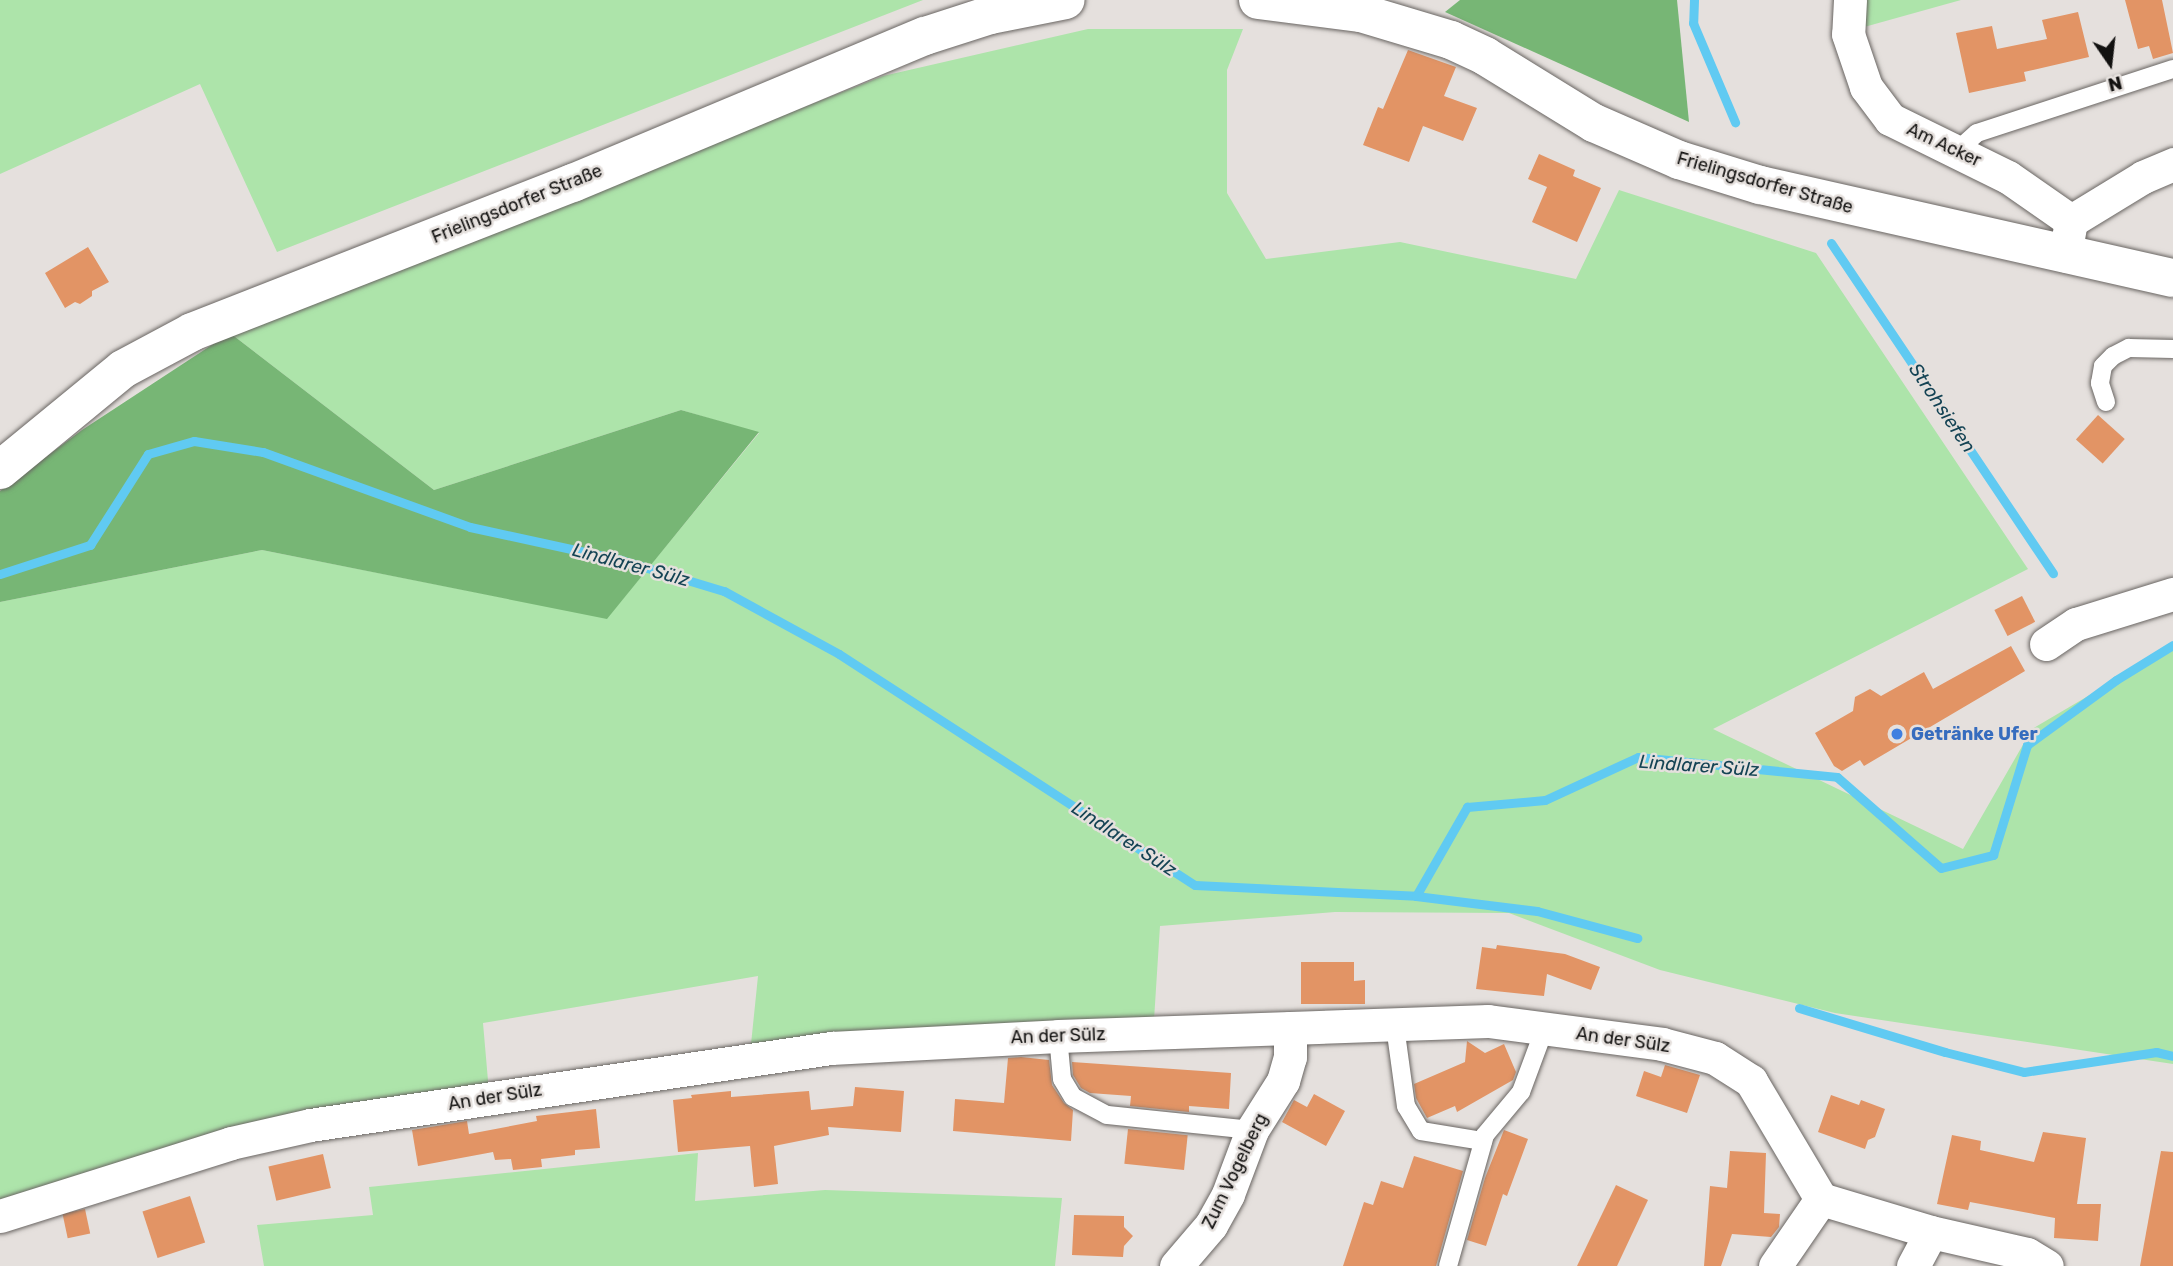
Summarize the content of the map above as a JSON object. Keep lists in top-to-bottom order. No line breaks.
{"streets":{"main road":["Frielingsdorfer Straße"],"street":["Am Acker","An der Sülz","Zum Vogelberg"]},"crossings":[["Am Acker","Frielingsdorfer Straße"],["An der Sülz","Zum Vogelberg"]],"water":["Strohsiefen","Lindlarer Sülz"],"places":["Getränke Ufer"],"north":"bottom"}
